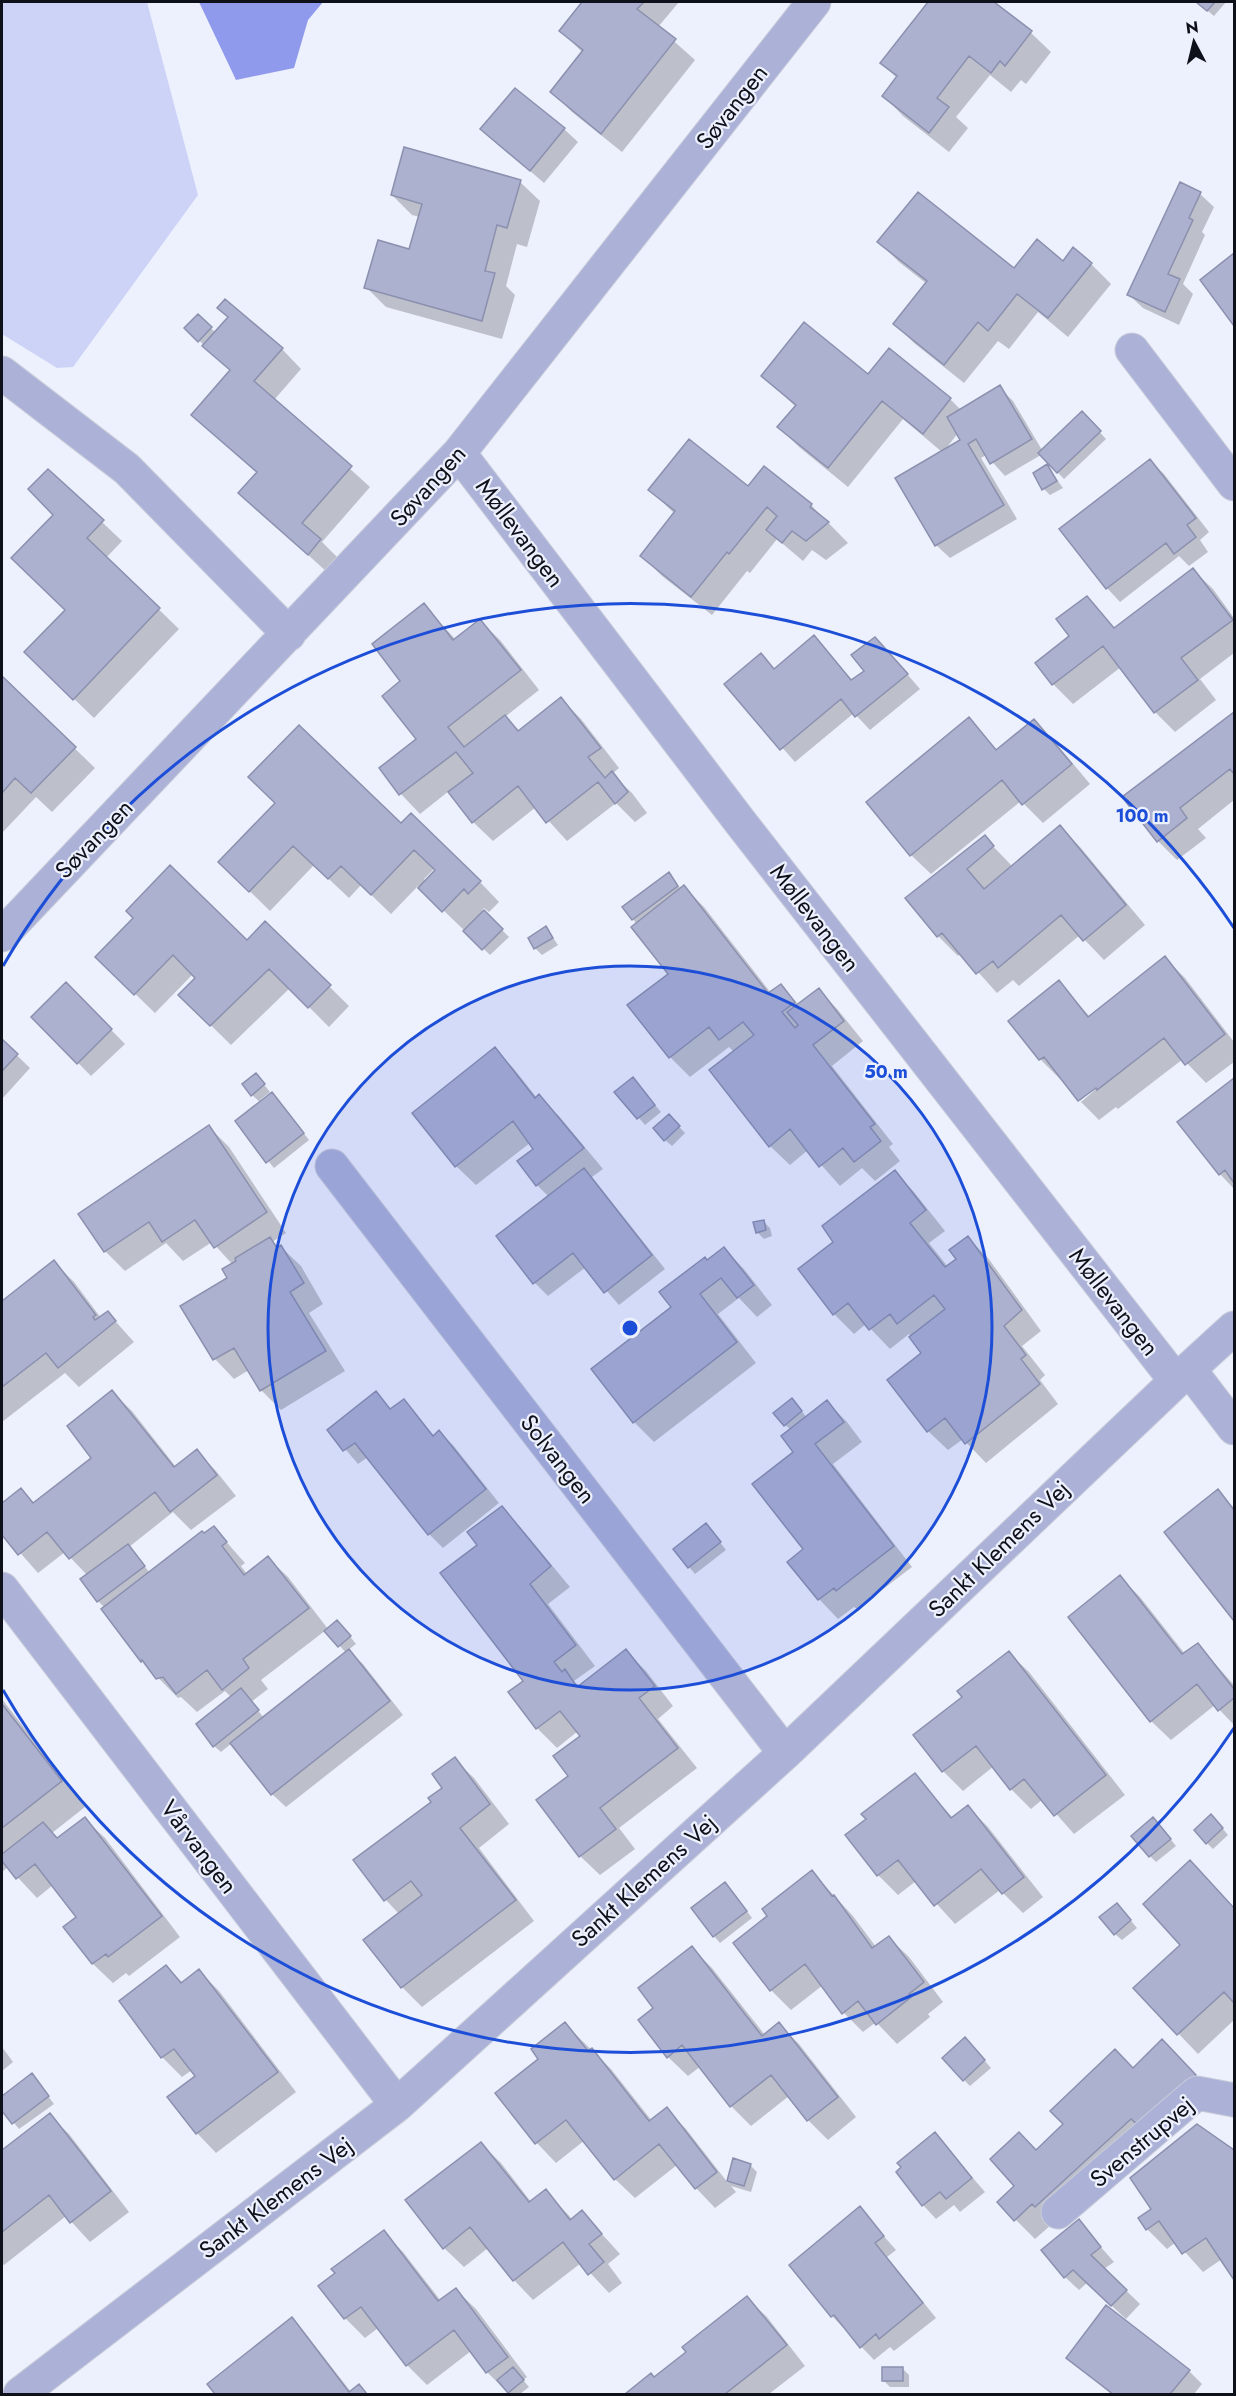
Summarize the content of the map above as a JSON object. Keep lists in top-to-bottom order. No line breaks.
{"streets":{"street":["Søvangen","Møllevangen","Solvangen","Sankt Klemens Vej","Vårvangen","Svenstrupvej"]},"crossings":[["Søvangen","Møllevangen"],["Møllevangen","Sankt Klemens Vej"],["Solvangen","Sankt Klemens Vej"],["Sankt Klemens Vej","Vårvangen"]],"north":"top","rings":["100 m","50 m"]}
